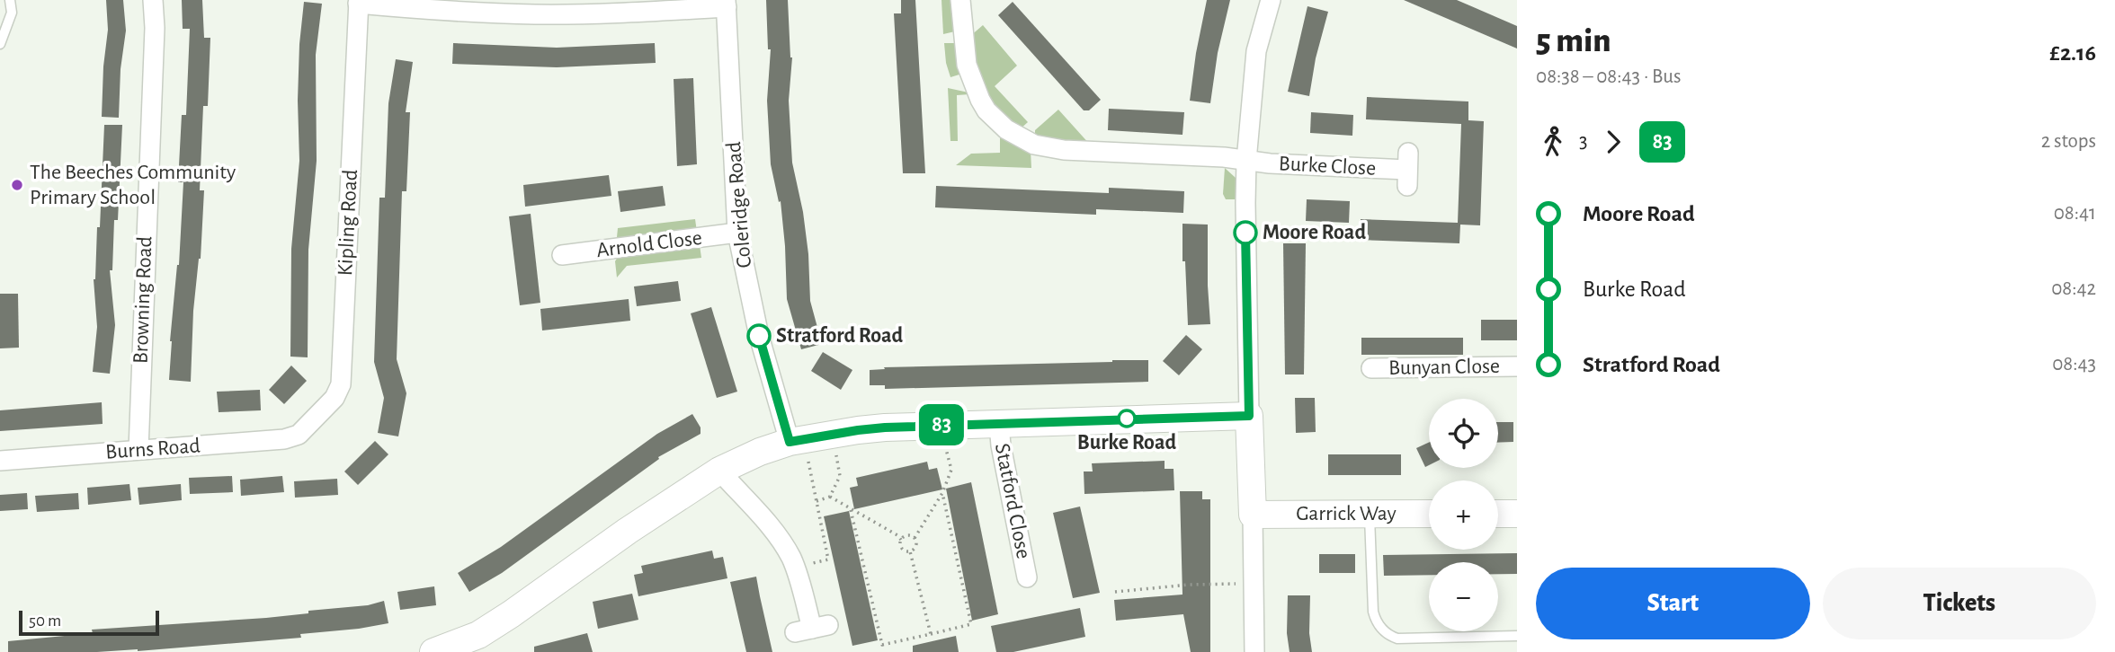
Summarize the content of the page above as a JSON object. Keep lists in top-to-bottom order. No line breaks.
{"streets":{"street":["Burke Close","Coleridge Road","Kipling Road","Arnold Close","Browning Road","Bunyan Close","Burns Road","Statford Close","Garrick Way"]},"crossings":[["Coleridge Road","Arnold Close"],["Kipling Road","Burns Road"],["Browning Road","Burns Road"]],"places":["The Beeches Community Primary School","Moore Road","Stratford Road","Burke Road"],"lines":["bus line 83"],"scale_bar":"50 m","page":{"on_map":"83","heading":["5 min","08:38 – 08:43 · Bus","£2.16"],"legs":["3","83","2 stops"],"list":[{"name":"Moore Road","value":"08:41"},{"name":"Burke Road","value":"08:42"},{"name":"Stratford Road","value":"08:43"}],"map_buttons":["+","−"],"buttons":["Start","Tickets"],"scale":"50 m"}}
